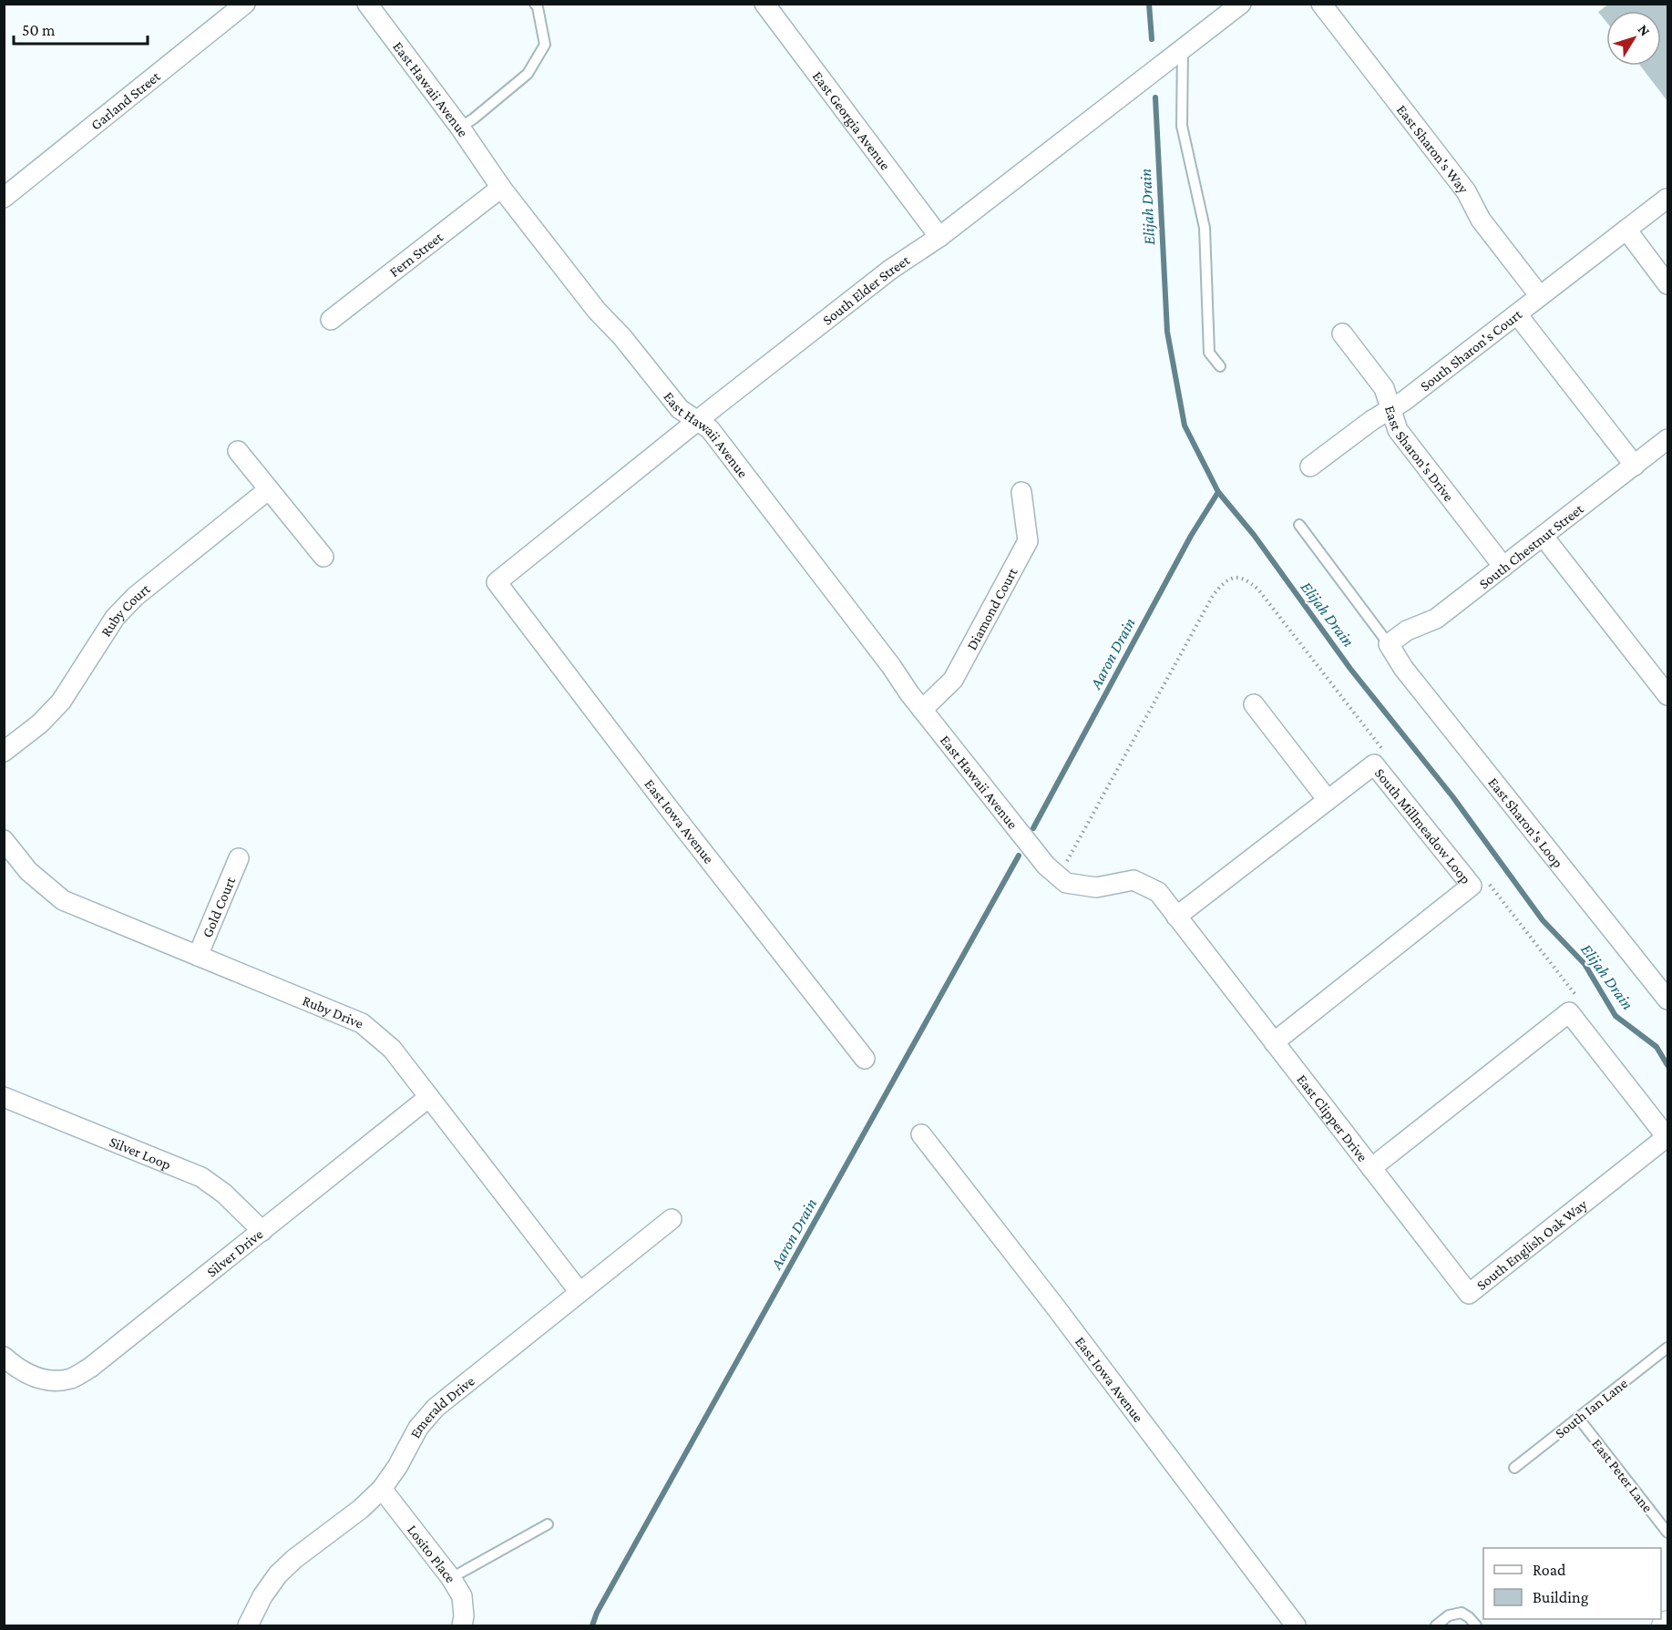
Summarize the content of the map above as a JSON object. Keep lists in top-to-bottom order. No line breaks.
{"streets":{"street":["East Hawaii Avenue","Garland Street","East Georgia Avenue","East Sharon's Way","Fern Street","South Elder Street","South Sharon's Court","East Sharon's Drive","South Chestnut Street","Diamond Court","Ruby Court","East Iowa Avenue","East Sharon's Loop","South Millmeadow Loop","Gold Court","Ruby Drive","East Clipper Drive","Silver Loop","South English Oak Way","Silver Drive","Emerald Drive","Losito Place"],"lane":["South Ian Lane","East Peter Lane"]},"crossings":[["East Hawaii Avenue","Fern Street"],["East Hawaii Avenue","South Elder Street"],["East Hawaii Avenue","Diamond Court"],["East Hawaii Avenue","East Clipper Drive"],["East Georgia Avenue","South Elder Street"],["East Sharon's Way","South Sharon's Court"],["South Elder Street","East Iowa Avenue"],["South Sharon's Court","East Sharon's Drive"],["East Sharon's Drive","South Chestnut Street"],["South Chestnut Street","East Sharon's Loop"],["South Millmeadow Loop","East Clipper Drive"],["Gold Court","Ruby Drive"],["Ruby Drive","Silver Drive"],["Ruby Drive","Emerald Drive"],["East Clipper Drive","South English Oak Way"],["Silver Loop","Silver Drive"],["South Ian Lane","East Peter Lane"],["Emerald Drive","Losito Place"]],"water":["Elijah Drain","Aaron Drain"],"legend":["Road","Building"],"scale_bar":"50 m","north":"top right"}
